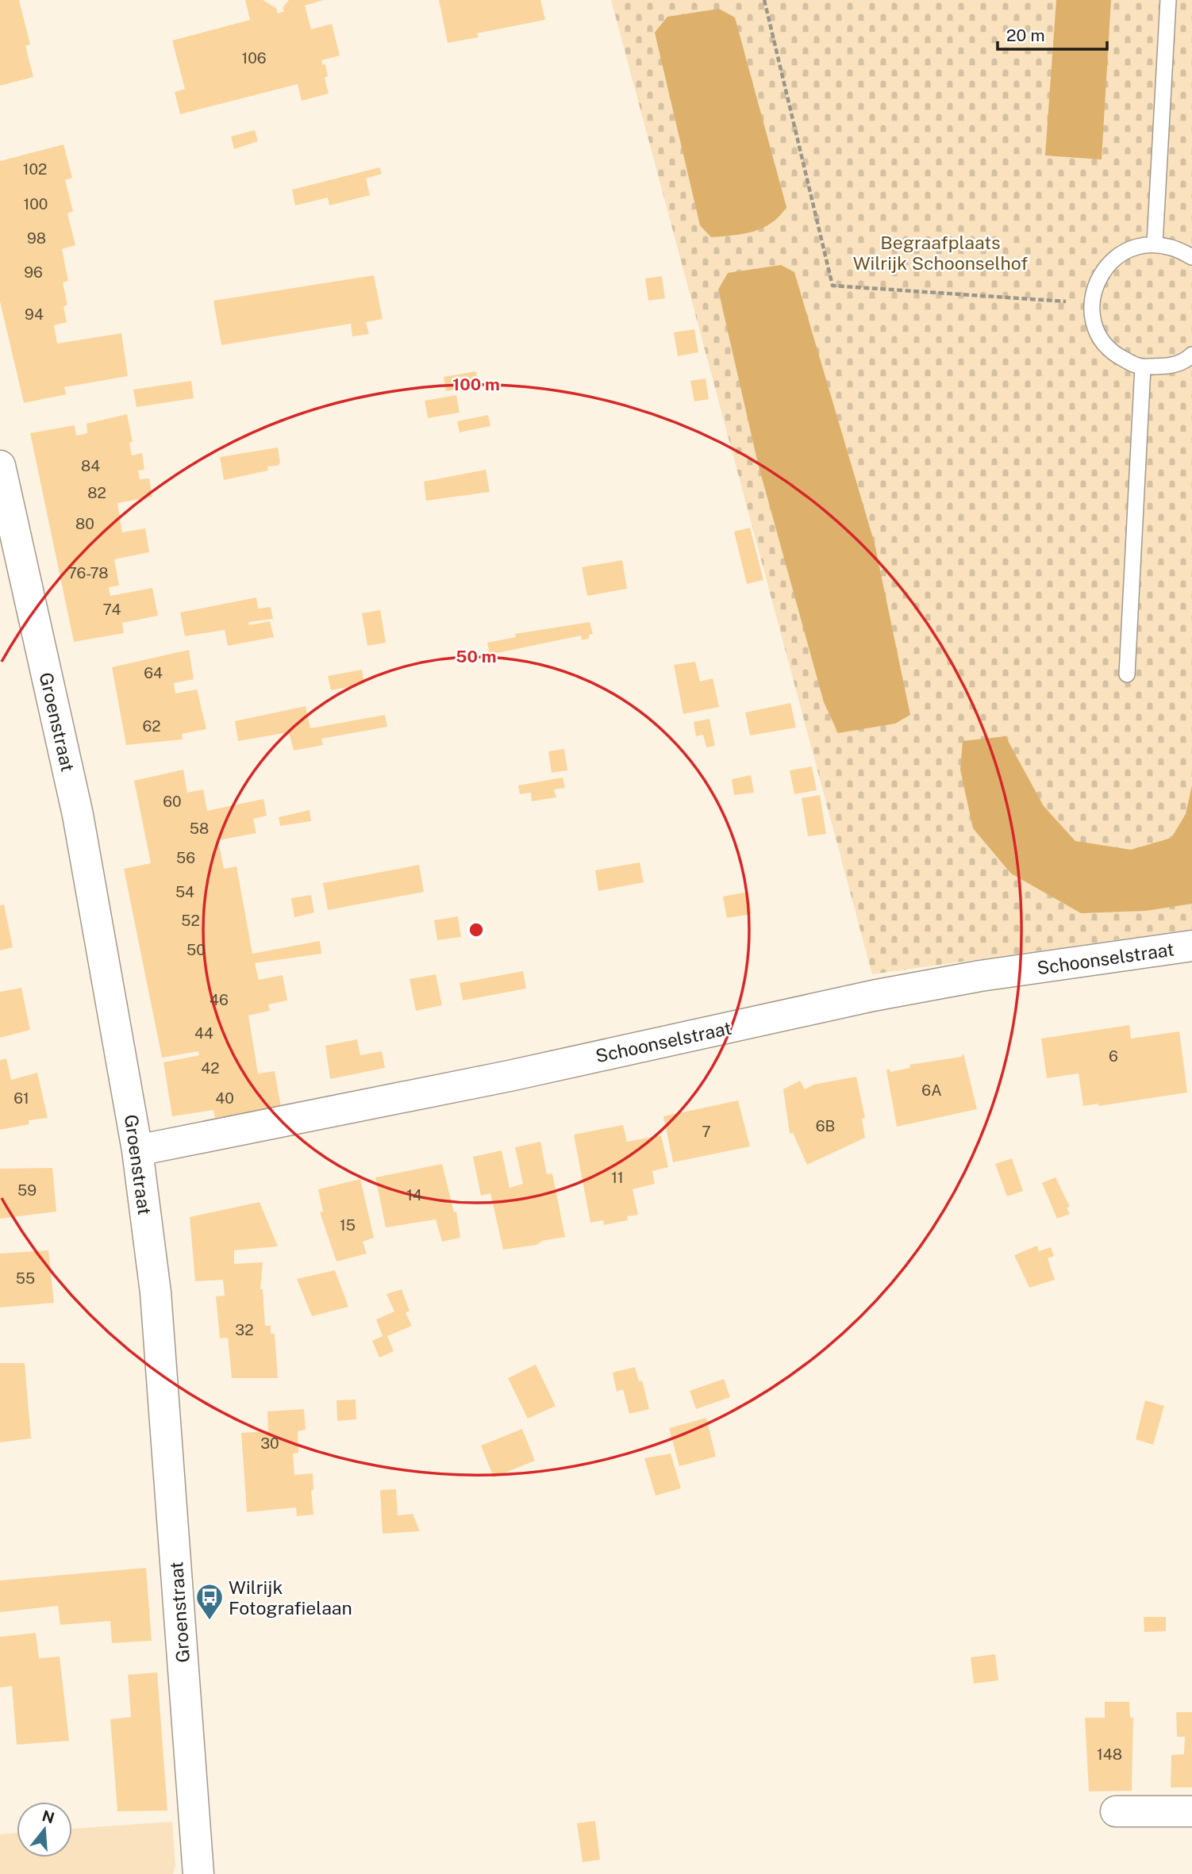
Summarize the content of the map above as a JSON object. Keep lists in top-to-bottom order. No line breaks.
{"streets":{"street":["Groenstraat","Schoonselstraat"]},"crossings":[["Groenstraat","Schoonselstraat"]],"parks":["Begraafplaats Wilrijk Schoonselhof"],"places":{"bus stop":["Wilrijk Fotografielaan"]},"house_numbers":["106","102","100","98","96","94","84","82","80","76-78","74","64","62","60","58","56","54","52","50","46","44","6","42","6A","61","40","6B","7","11","59","14","15","55","32","30","148"],"scale_bar":"20 m","north":"top","rings":["100 m","50 m"]}
